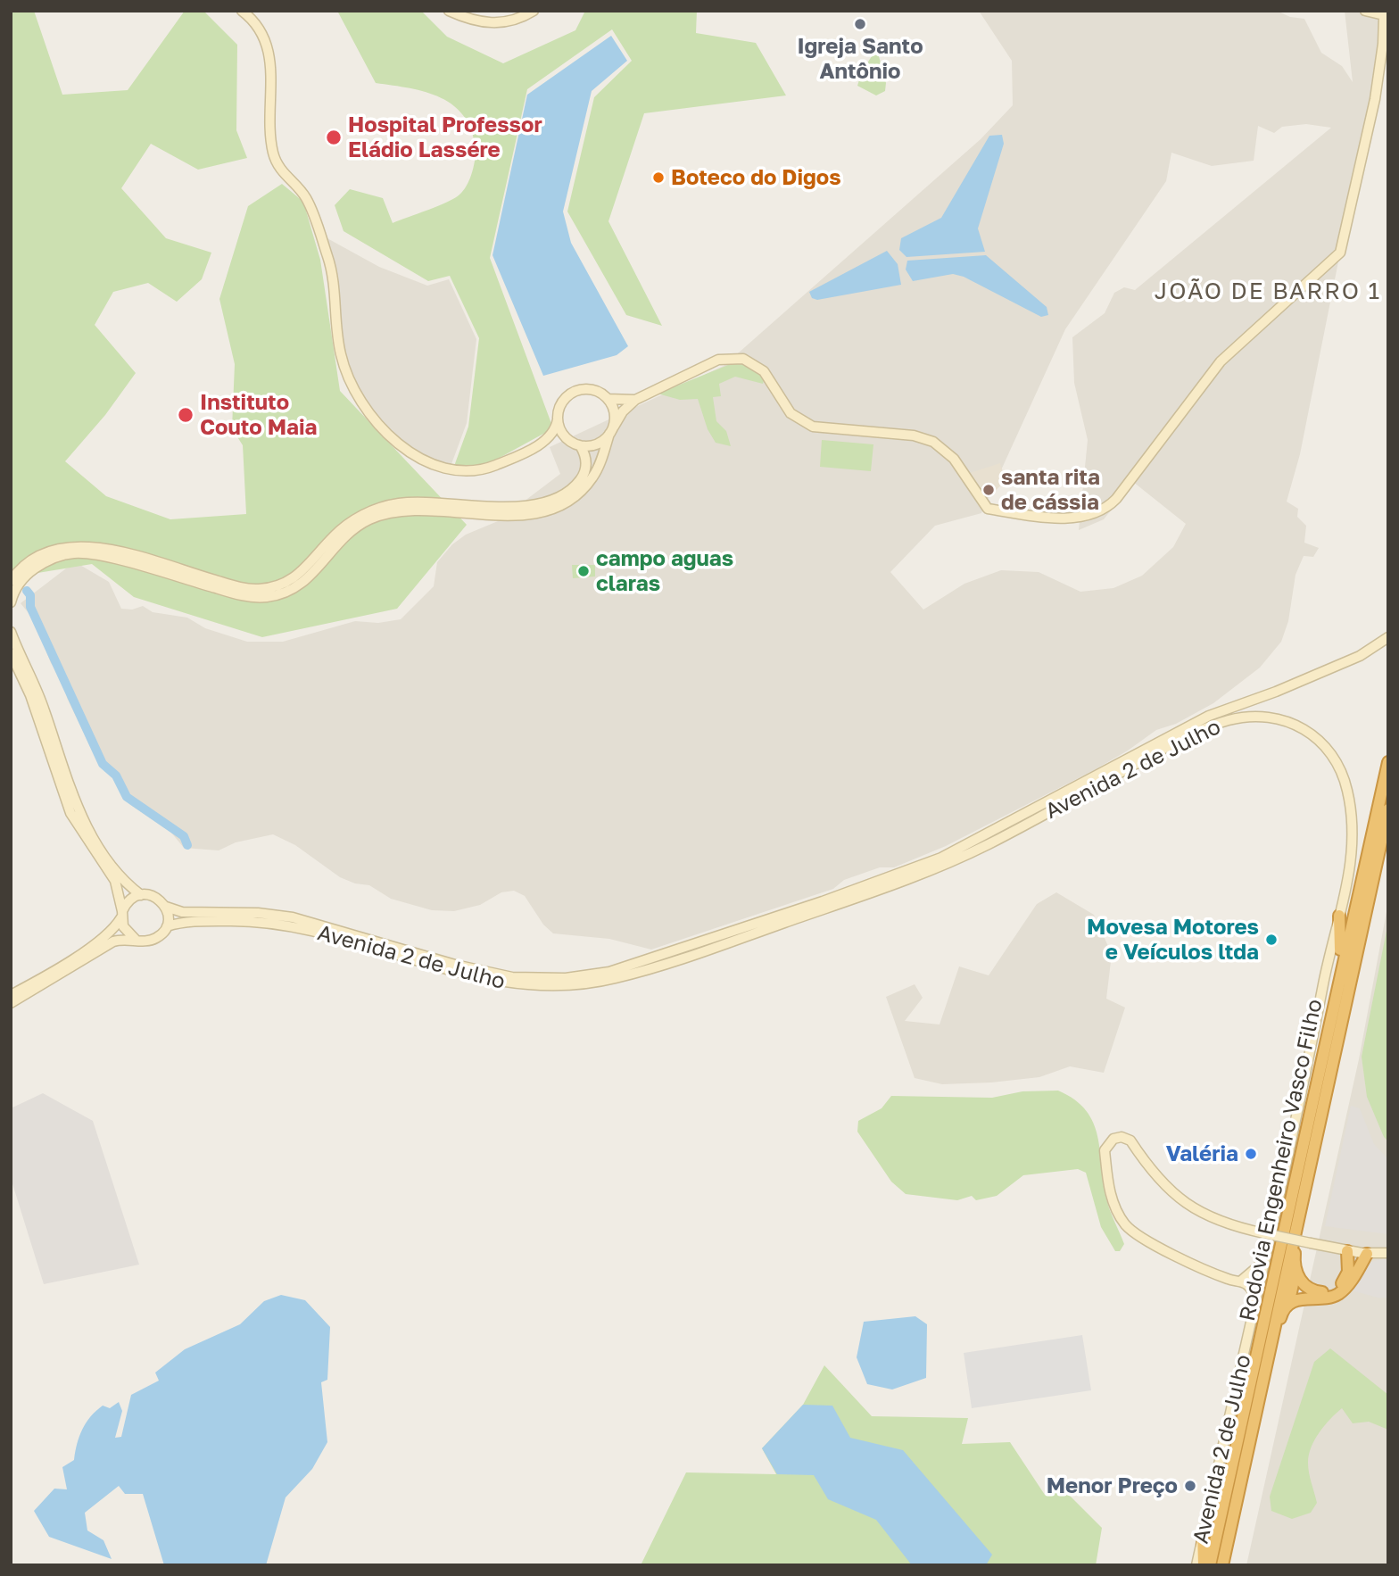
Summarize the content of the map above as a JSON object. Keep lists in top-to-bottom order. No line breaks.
{"streets":{"highway":["Rodovia Engenheiro Vasco Filho"],"main road":["Avenida 2 de Julho"]},"districts":["JOÃO DE BARRO 1"],"places":["Igreja Santo Antônio","Hospital Professor Eládio Lassére","Boteco do Digos","Instituto Couto Maia","santa rita de cássia","campo aguas claras","Movesa Motores e Veículos ltda","Valéria","Menor Preço"]}
